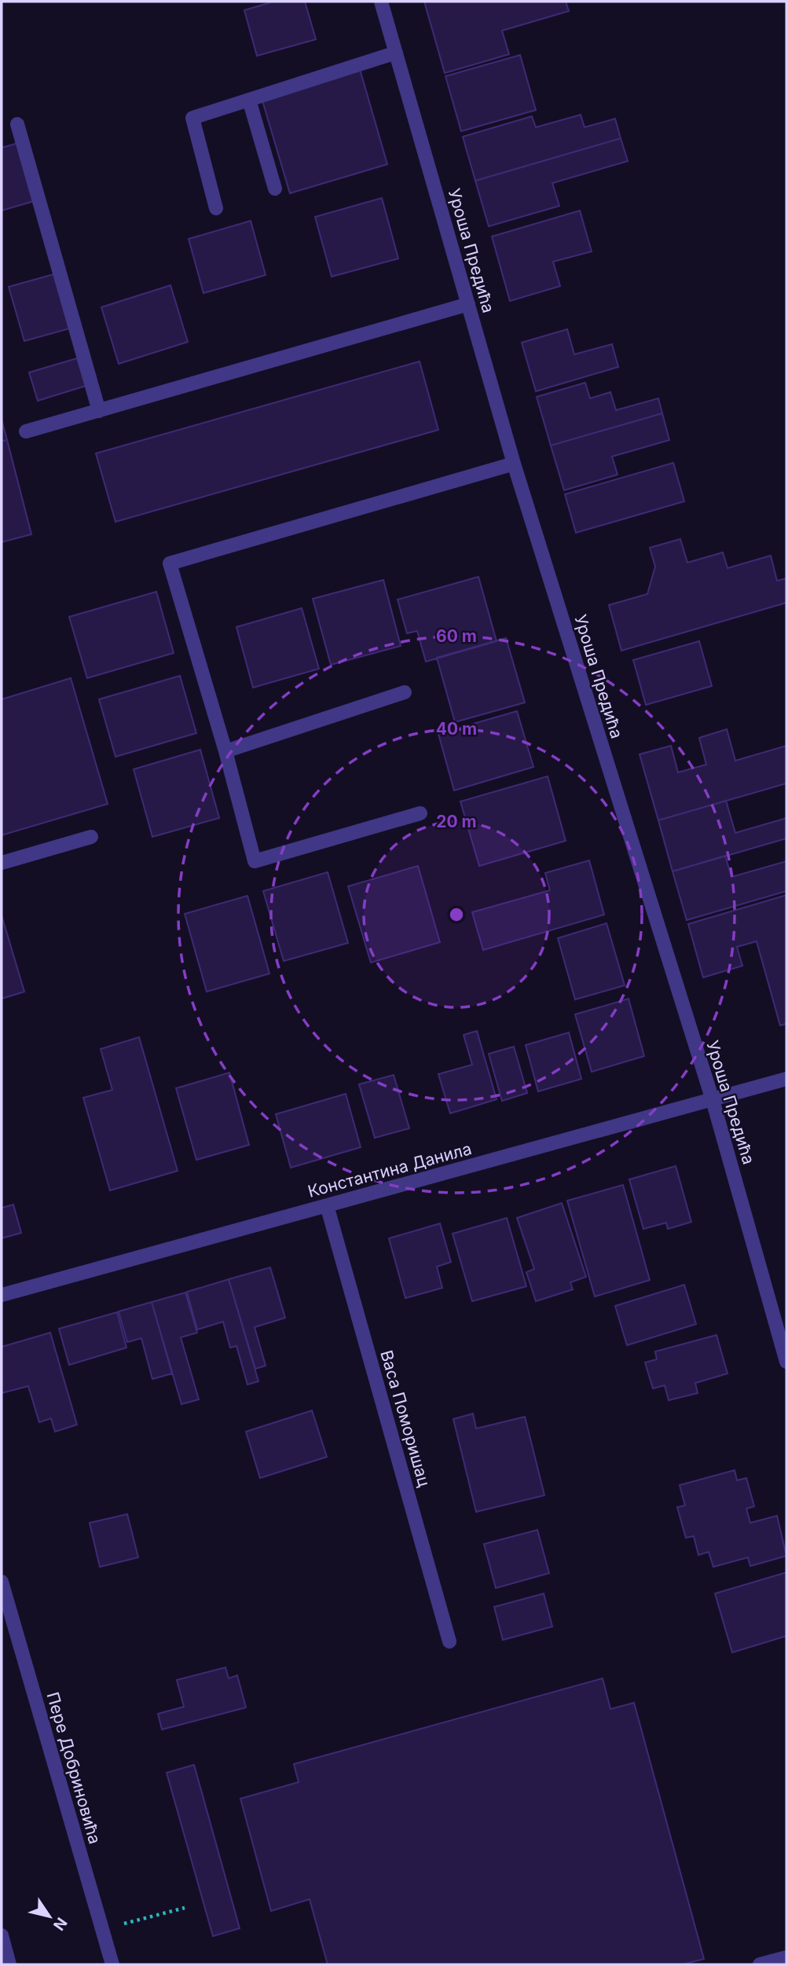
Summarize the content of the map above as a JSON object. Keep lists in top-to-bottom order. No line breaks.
{"streets":{"street":["Уроша Предића","Константина Данила","Васа Поморишац","Пере Добриновића"]},"crossings":[["Уроша Предића","Константина Данила"],["Константина Данила","Васа Поморишац"]],"north":"bottom right","rings":["60 m","40 m","20 m"]}
